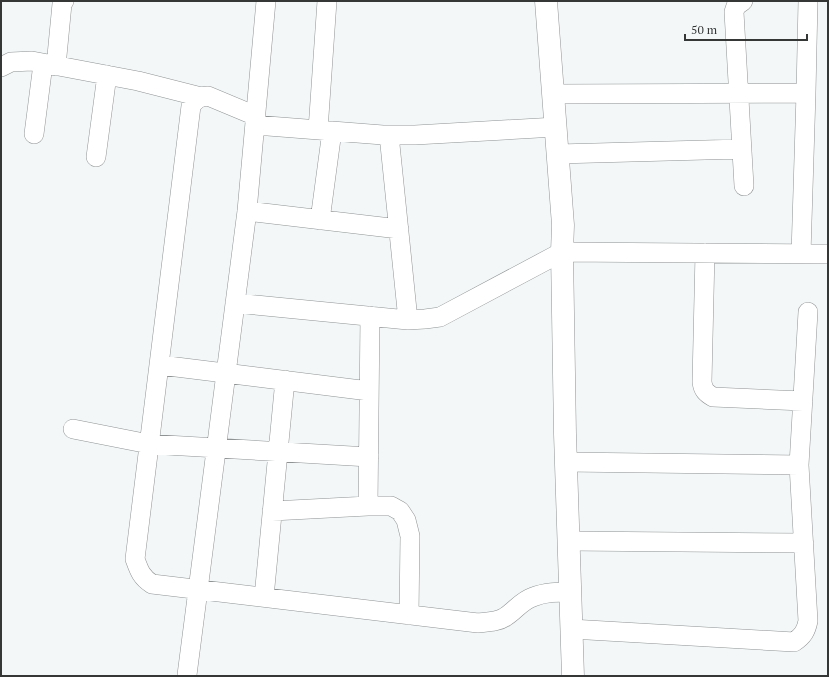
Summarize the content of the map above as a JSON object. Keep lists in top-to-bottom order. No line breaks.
{"scale_bar":"50 m"}
